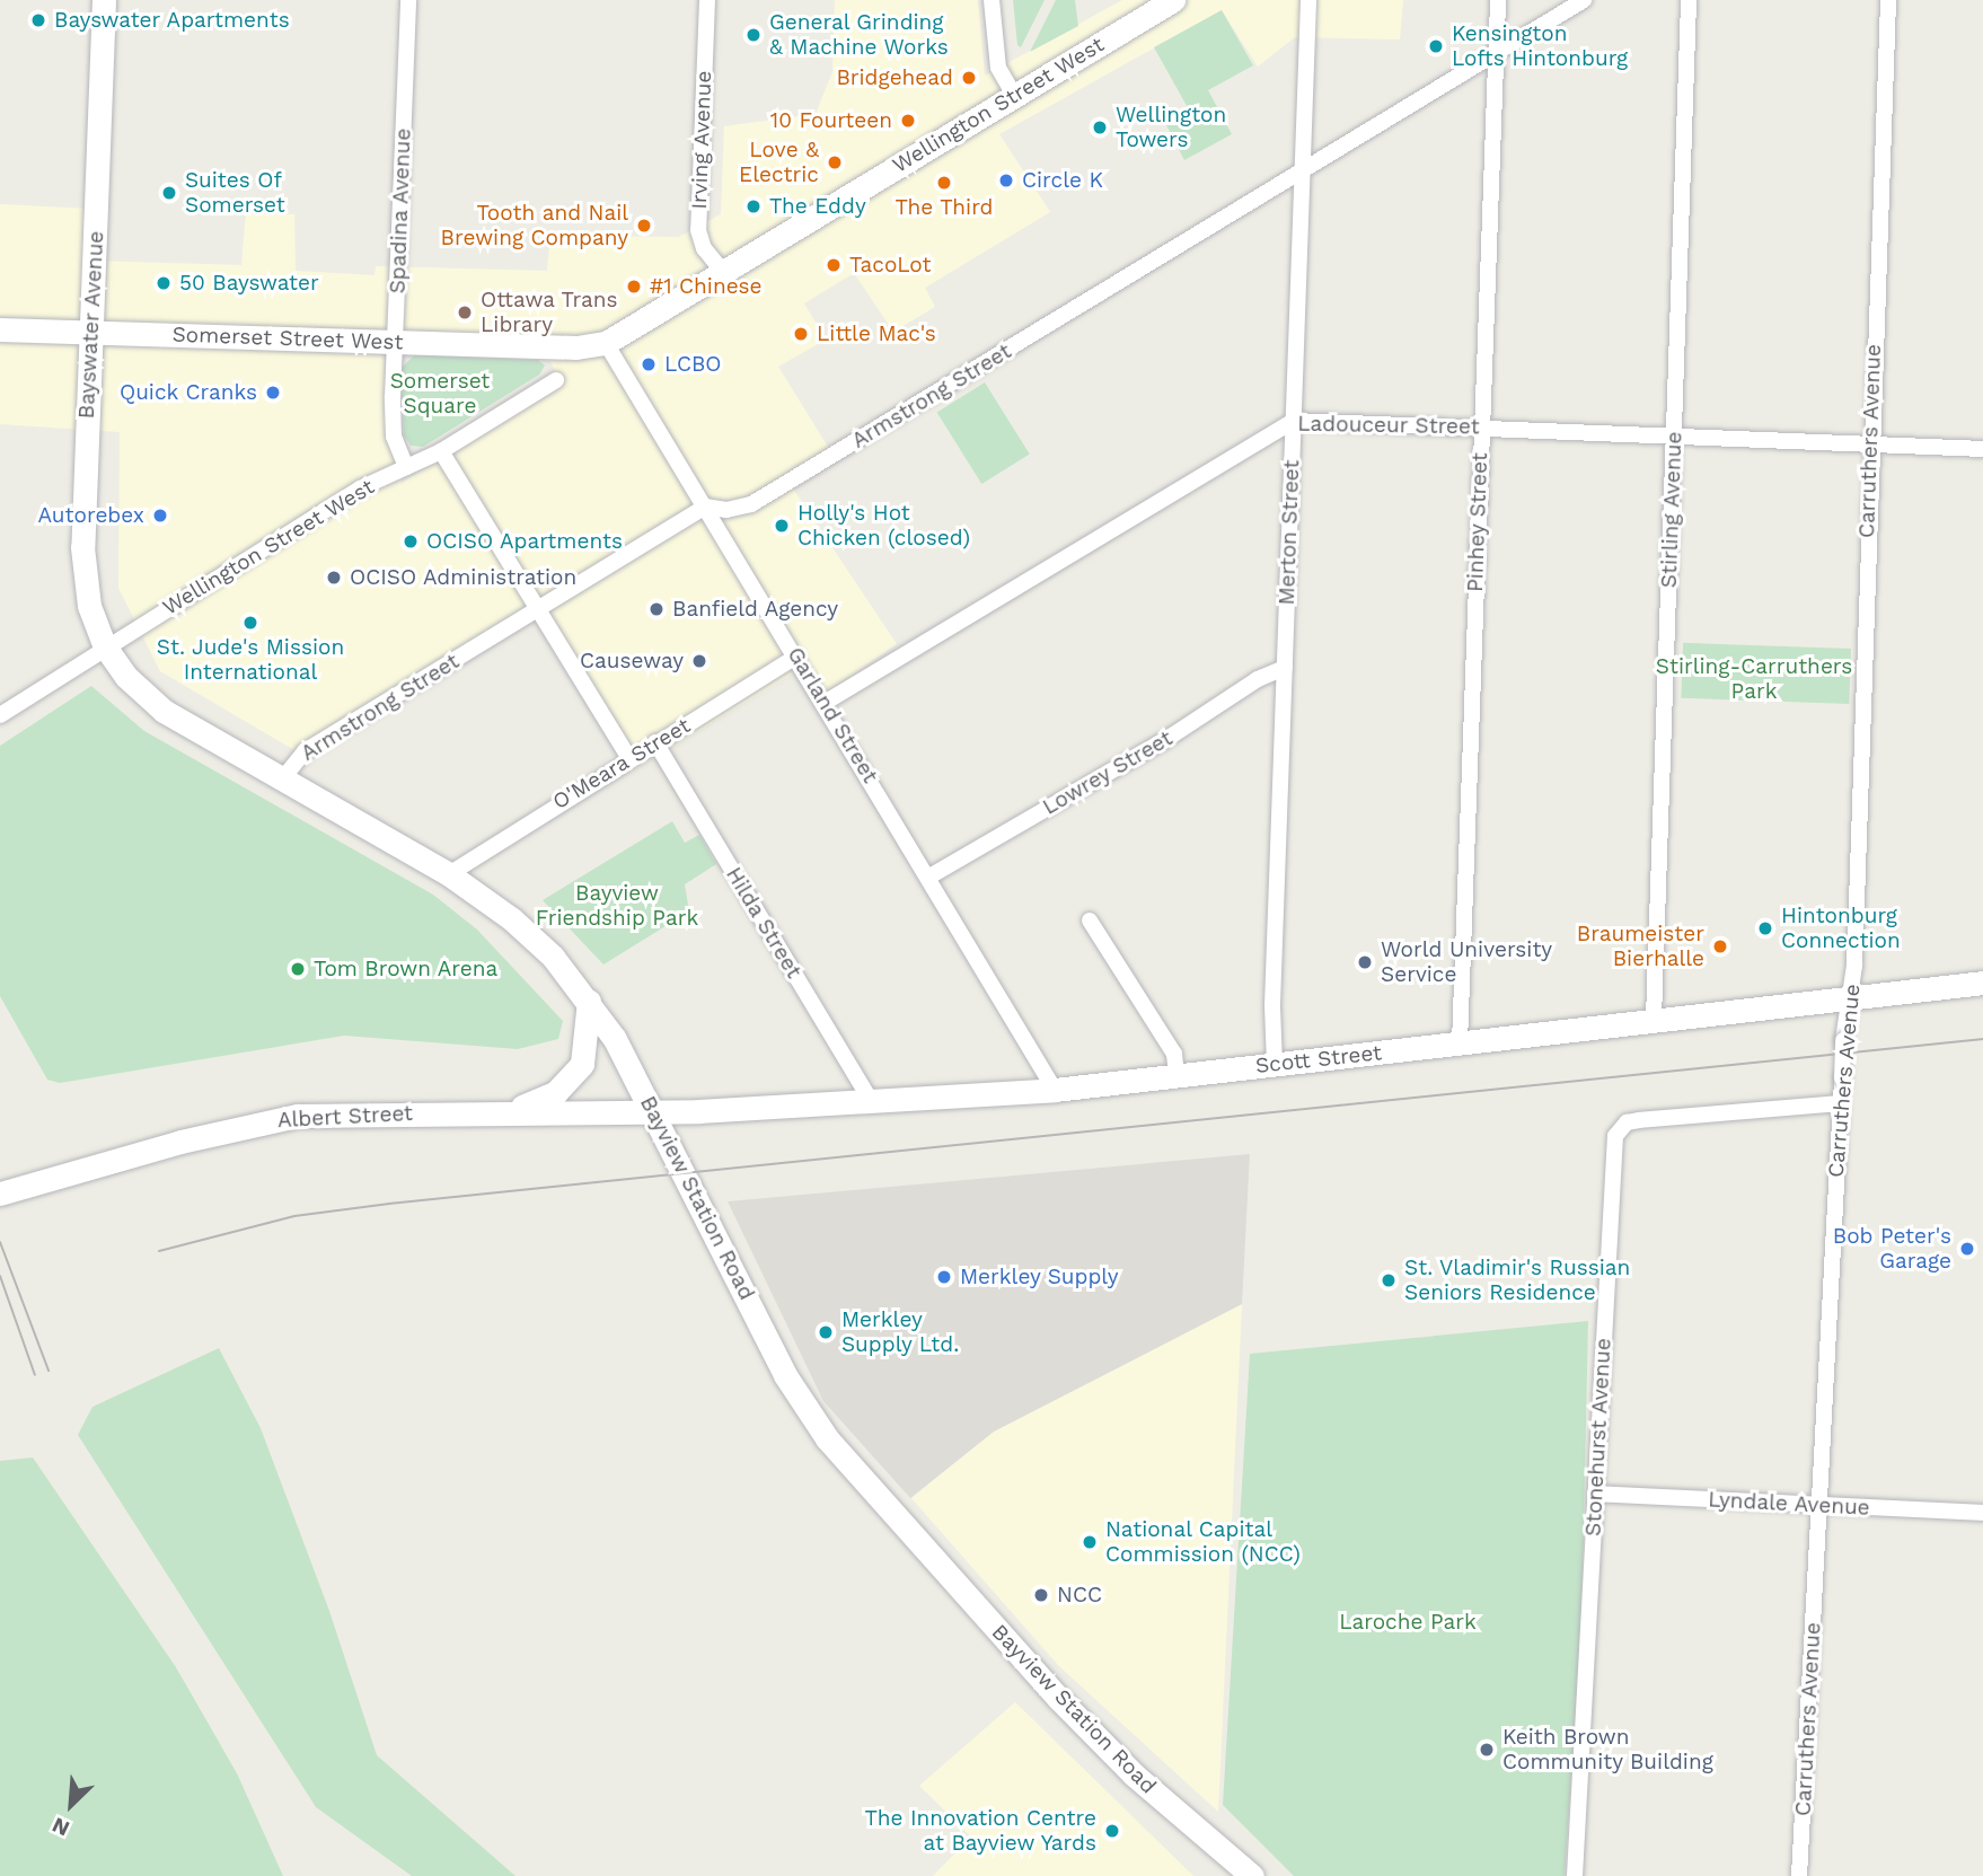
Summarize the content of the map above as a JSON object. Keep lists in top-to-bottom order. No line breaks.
{"streets":{"main road":["Wellington Street West","Bayswater Avenue","Somerset Street West","Scott Street","Albert Street","Bayview Station Road"],"street":["Irving Avenue","Spadina Avenue","Armstrong Street","Ladouceur Street","Carruthers Avenue","Stirling Avenue","Pinhey Street","Merton Street","Garland Street","O'Meara Street","Lowrey Street","Hilda Street","Stonehurst Avenue","Lyndale Avenue"]},"crossings":[["Wellington Street West","Irving Avenue"],["Wellington Street West","Spadina Avenue"],["Wellington Street West","Bayswater Avenue"],["Wellington Street West","Somerset Street West"],["Wellington Street West","Garland Street"],["Wellington Street West","Bayview Station Road"],["Spadina Avenue","Somerset Street West"],["Bayswater Avenue","Somerset Street West"],["Bayswater Avenue","Bayview Station Road"],["Armstrong Street","Pinhey Street"],["Armstrong Street","Merton Street"],["Armstrong Street","Garland Street"],["Armstrong Street","Bayview Station Road"],["Ladouceur Street","Carruthers Avenue"],["Ladouceur Street","Stirling Avenue"],["Ladouceur Street","Pinhey Street"],["Ladouceur Street","Merton Street"],["Ladouceur Street","Garland Street"],["Carruthers Avenue","Scott Street"],["Carruthers Avenue","Stonehurst Avenue"],["Carruthers Avenue","Lyndale Avenue"],["Stirling Avenue","Scott Street"],["Pinhey Street","Scott Street"],["Merton Street","Lowrey Street"],["Merton Street","Scott Street"],["Garland Street","O'Meara Street"],["Garland Street","Lowrey Street"],["Garland Street","Scott Street"],["O'Meara Street","Hilda Street"],["O'Meara Street","Bayview Station Road"],["Hilda Street","Scott Street"],["Scott Street","Albert Street"],["Scott Street","Bayview Station Road"],["Albert Street","Bayview Station Road"],["Stonehurst Avenue","Lyndale Avenue"]],"parks":["Somerset Square","Stirling-Carruthers Park","Bayview Friendship Park","Laroche Park"],"places":["Bayswater Apartments","General Grinding & Machine Works","Kensington Lofts Hintonburg","Bridgehead","10 Fourteen","Wellington Towers","Love & Electric","Circle K","The Third","Suites Of Somerset","The Eddy","Tooth and Nail Brewing Company","TacoLot","50 Bayswater","#1 Chinese","Ottawa Trans Library","Little Mac's","LCBO","Quick Cranks","Autorebex","Holly's Hot Chicken (closed)","OCISO Apartments","OCISO Administration","Banfield Agency","St. Jude's Mission International","Causeway","Hintonburg Connection","Braumeister Bierhalle","World University Service","Tom Brown Arena","Bob Peter's Garage","Merkley Supply","St. Vladimir's Russian Seniors Residence","Merkley Supply Ltd.","National Capital Commission (NCC)","NCC","Keith Brown Community Building","The Innovation Centre at Bayview Yards"],"north":"bottom left"}
